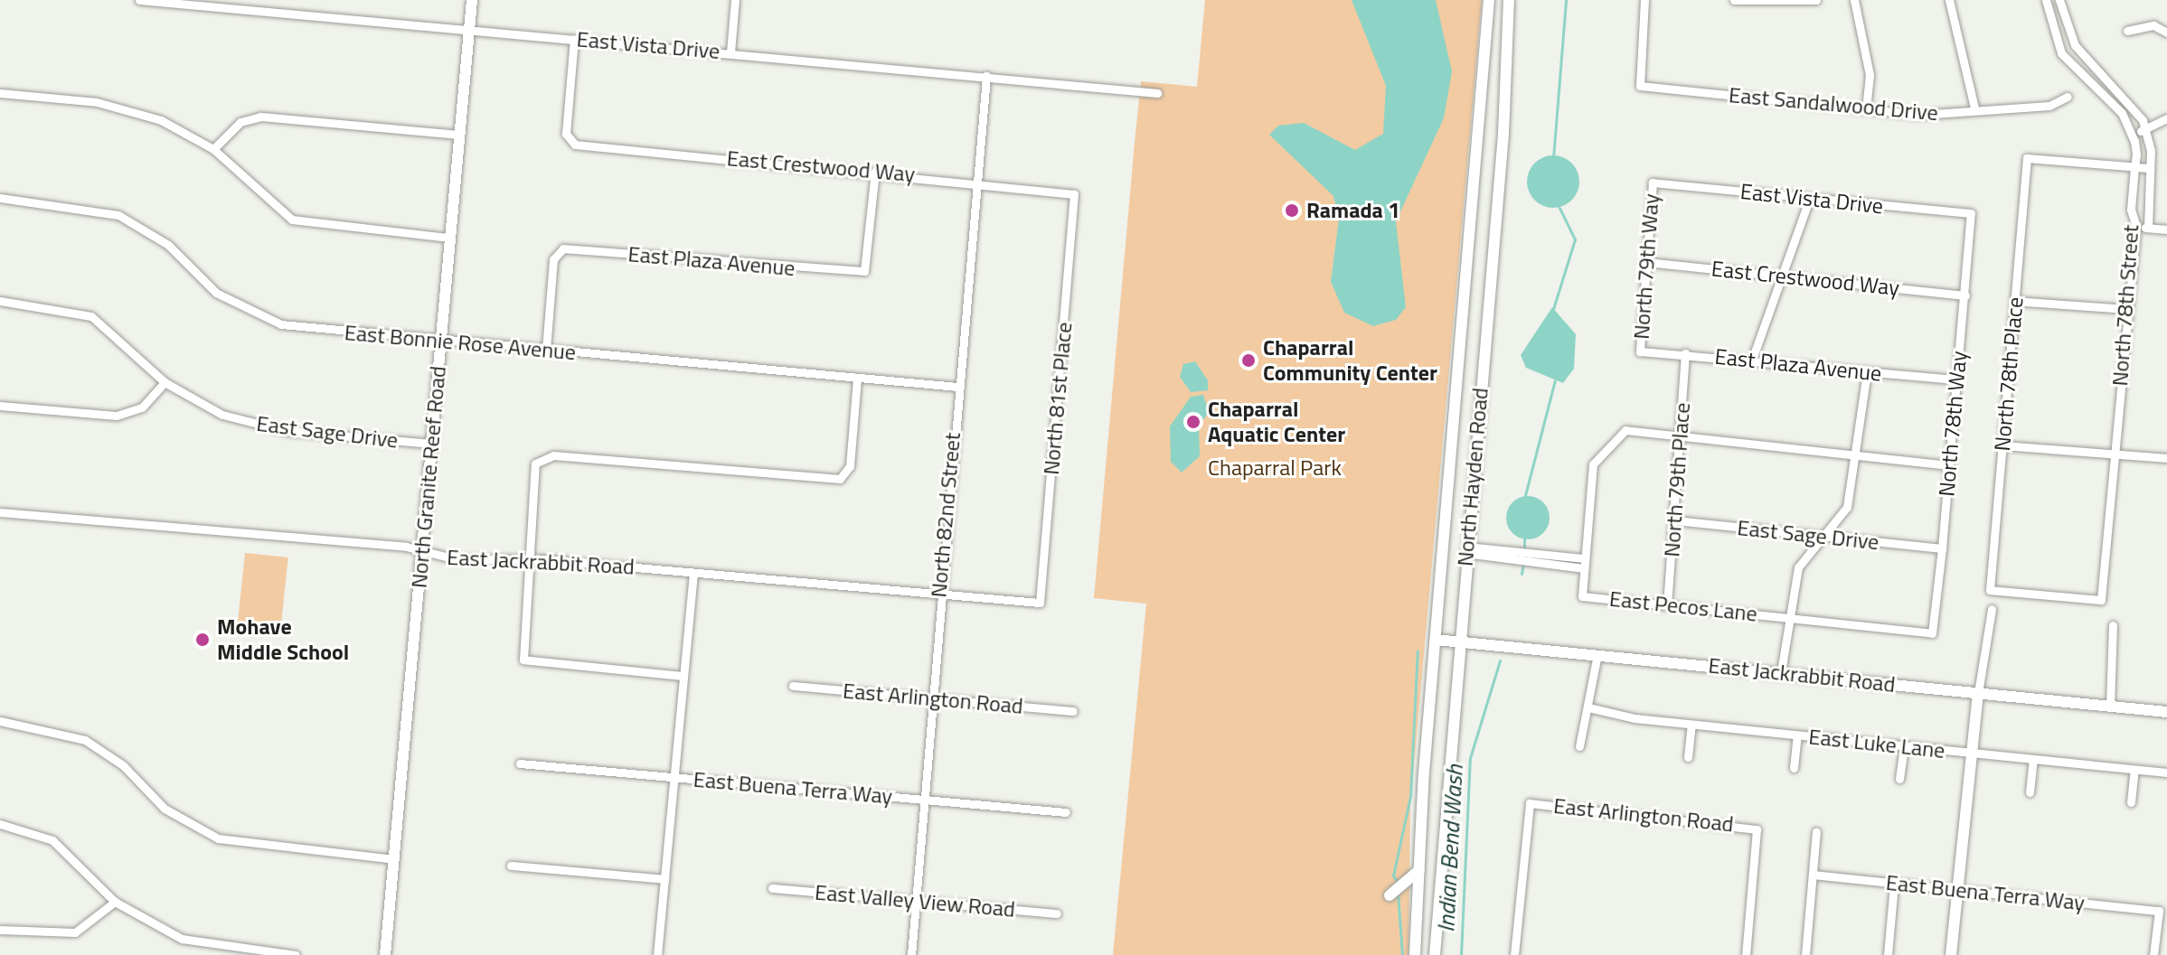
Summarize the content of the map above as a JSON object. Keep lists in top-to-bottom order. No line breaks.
{"streets":{"street":["East Vista Drive","East Sandalwood Drive","East Crestwood Way","East Plaza Avenue","North 79th Way","North 78th Street","East Bonnie Rose Avenue","North 78th Place","North 81st Place","North 78th Way","East Sage Drive","North Granite Reef Road","North Hayden Road","North 79th Place","North 82nd Street","East Jackrabbit Road","East Pecos Lane","East Arlington Road","East Luke Lane","East Buena Terra Way","East Valley View Road"]},"crossings":[["East Vista Drive","East Crestwood Way"],["East Vista Drive","North 79th Way"],["East Vista Drive","North 78th Way"],["East Vista Drive","North Granite Reef Road"],["East Vista Drive","North 82nd Street"],["East Crestwood Way","East Plaza Avenue"],["East Crestwood Way","North 79th Way"],["East Crestwood Way","North 81st Place"],["East Crestwood Way","North 78th Way"],["East Crestwood Way","North 82nd Street"],["East Plaza Avenue","North 79th Way"],["East Plaza Avenue","East Bonnie Rose Avenue"],["East Plaza Avenue","North 78th Way"],["East Plaza Avenue","North 79th Place"],["North 78th Street","North 78th Place"],["East Bonnie Rose Avenue","North Granite Reef Road"],["East Bonnie Rose Avenue","North 82nd Street"],["North 81st Place","East Jackrabbit Road"],["North 78th Way","East Sage Drive"],["North 78th Way","East Pecos Lane"],["East Sage Drive","North Granite Reef Road"],["East Sage Drive","North 79th Place"],["North Granite Reef Road","East Jackrabbit Road"],["North Hayden Road","East Jackrabbit Road"],["North Hayden Road","East Pecos Lane"],["North 79th Place","East Pecos Lane"],["North 82nd Street","East Jackrabbit Road"],["North 82nd Street","East Arlington Road"],["North 82nd Street","East Buena Terra Way"],["North 82nd Street","East Valley View Road"]],"water":["Indian Bend Wash"],"parks":["Chaparral Park"],"places":["Ramada 1","Chaparral Community Center","Chaparral Aquatic Center","Mohave Middle School"]}
